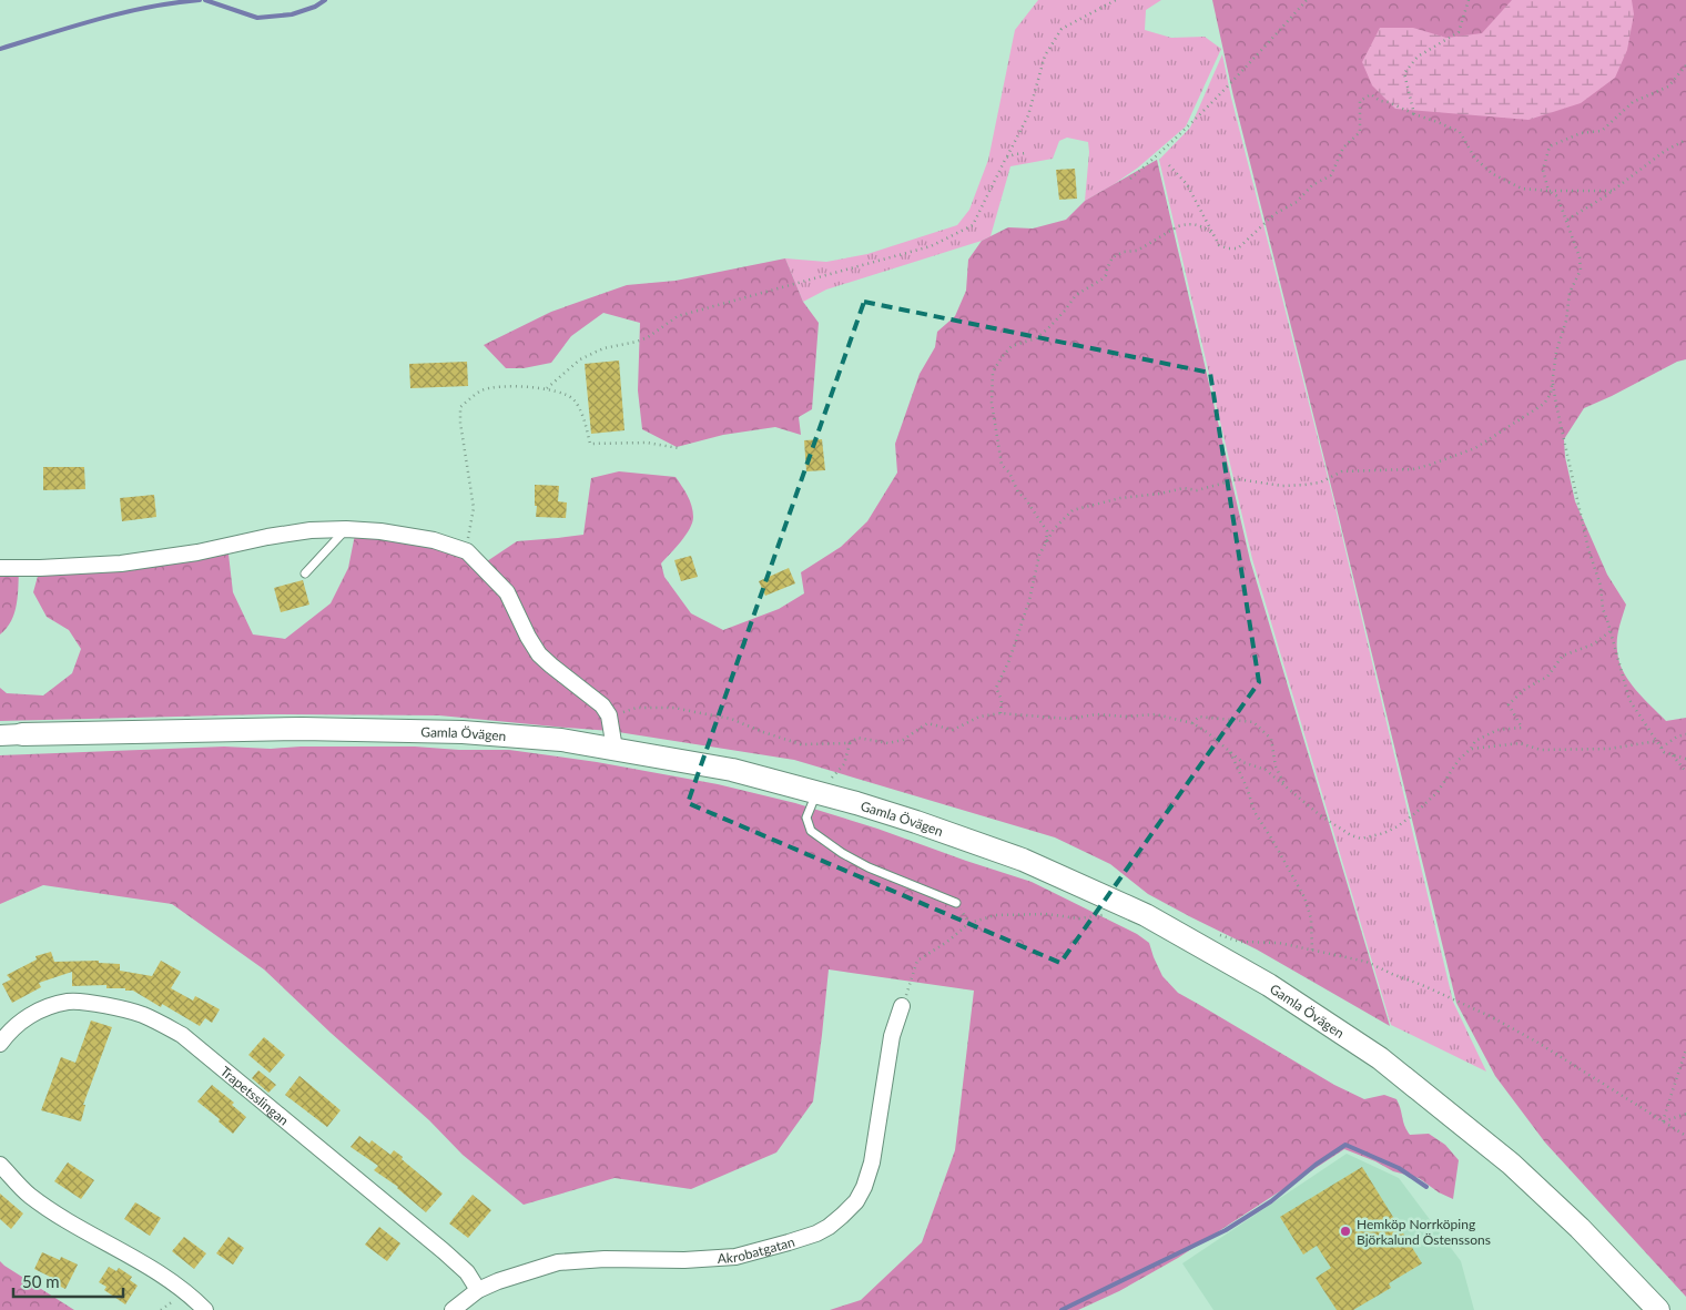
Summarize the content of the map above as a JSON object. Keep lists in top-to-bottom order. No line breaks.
{"streets":{"main road":["Gamla Övägen"],"street":["Trapetsslingan","Akrobatgatan"]},"crossings":[["Trapetsslingan","Akrobatgatan"]],"places":["Hemköp Norrköping Björkalund Östenssons"],"scale_bar":"50 m"}
